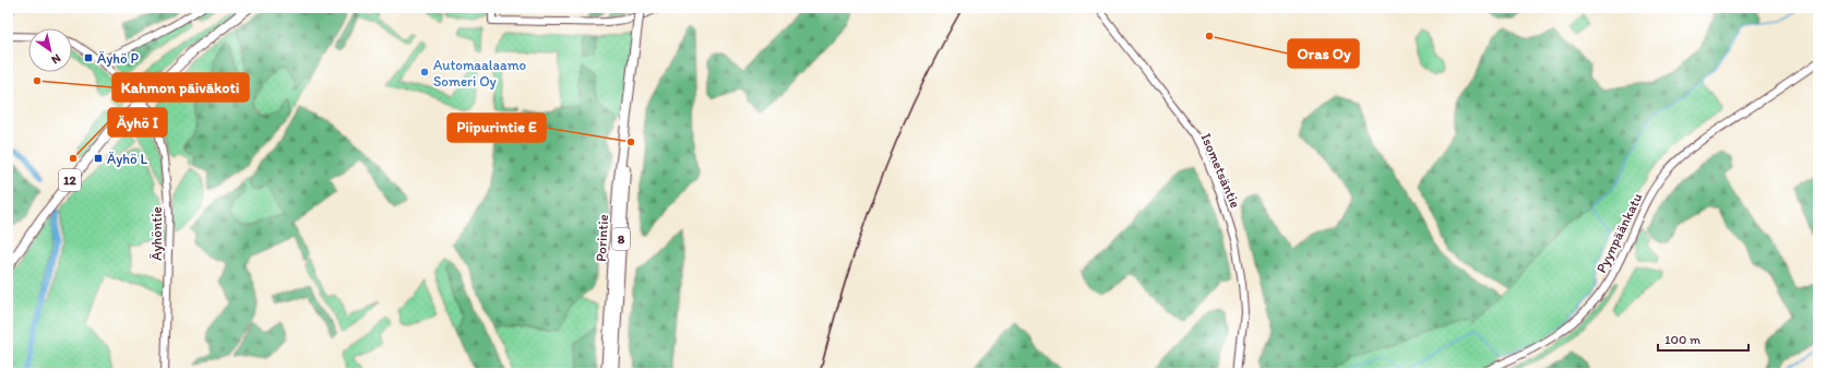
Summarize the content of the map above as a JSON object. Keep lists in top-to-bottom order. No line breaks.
{"streets":{"highway":["12","Porintie","8"],"main road":["Isometsäntie","Pyynpäänkatu","Äyhöntie"]},"crossings":[["12","Äyhöntie"]],"places":{"other":["Oras Oy","Automaalaamo Someri Oy","Kahmon päiväkoti","Piipurintie E","Äyhö I"],"transit":["Äyhö P","Äyhö L"]},"scale_bar":"100 m","north":"bottom right"}
